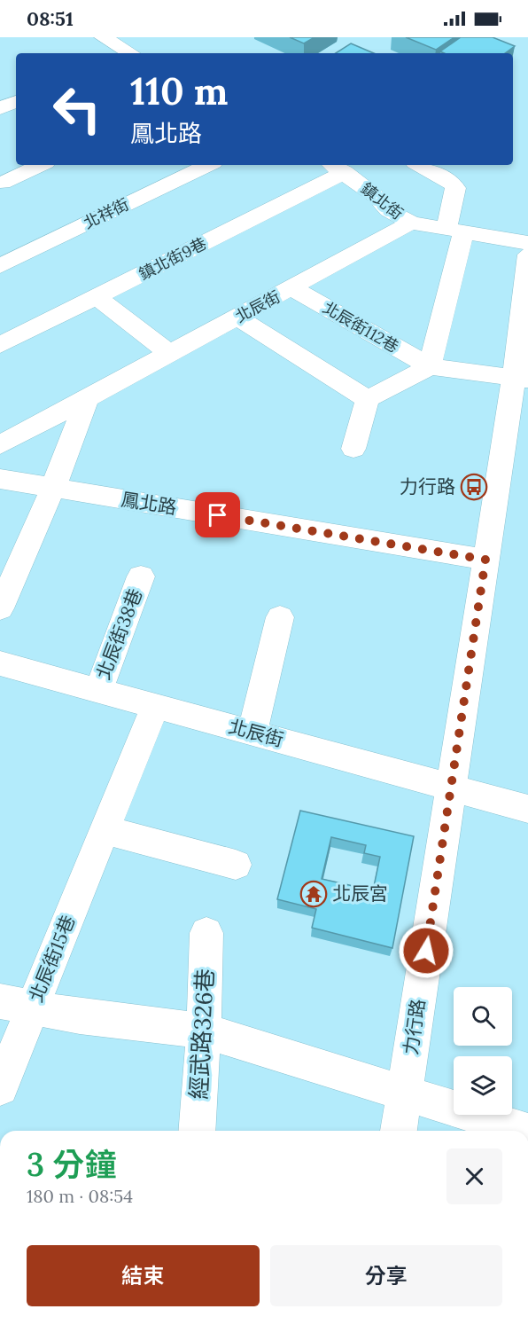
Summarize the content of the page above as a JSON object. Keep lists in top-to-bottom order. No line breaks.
{"streets":{"street":["鎮北街","北祥街","鎮北街9巷","北辰街","北辰街112巷","鳳北路","北辰街38巷","北辰街15巷","力行路","經武路326巷"]},"crossings":[["鎮北街","鎮北街9巷"],["鎮北街","北辰街"],["北辰街","北辰街112巷"],["北辰街","北辰街38巷"],["北辰街","北辰街15巷"],["北辰街","力行路"],["鳳北路","力行路"]],"places":{"bus stop":["力行路"],"temple":["北辰宮"]},"page":{"status":"08:51","turn":["110 m","鳳北路"],"heading":["3 分鐘","180 m · 08:54"],"buttons":["結束","分享"]}}
